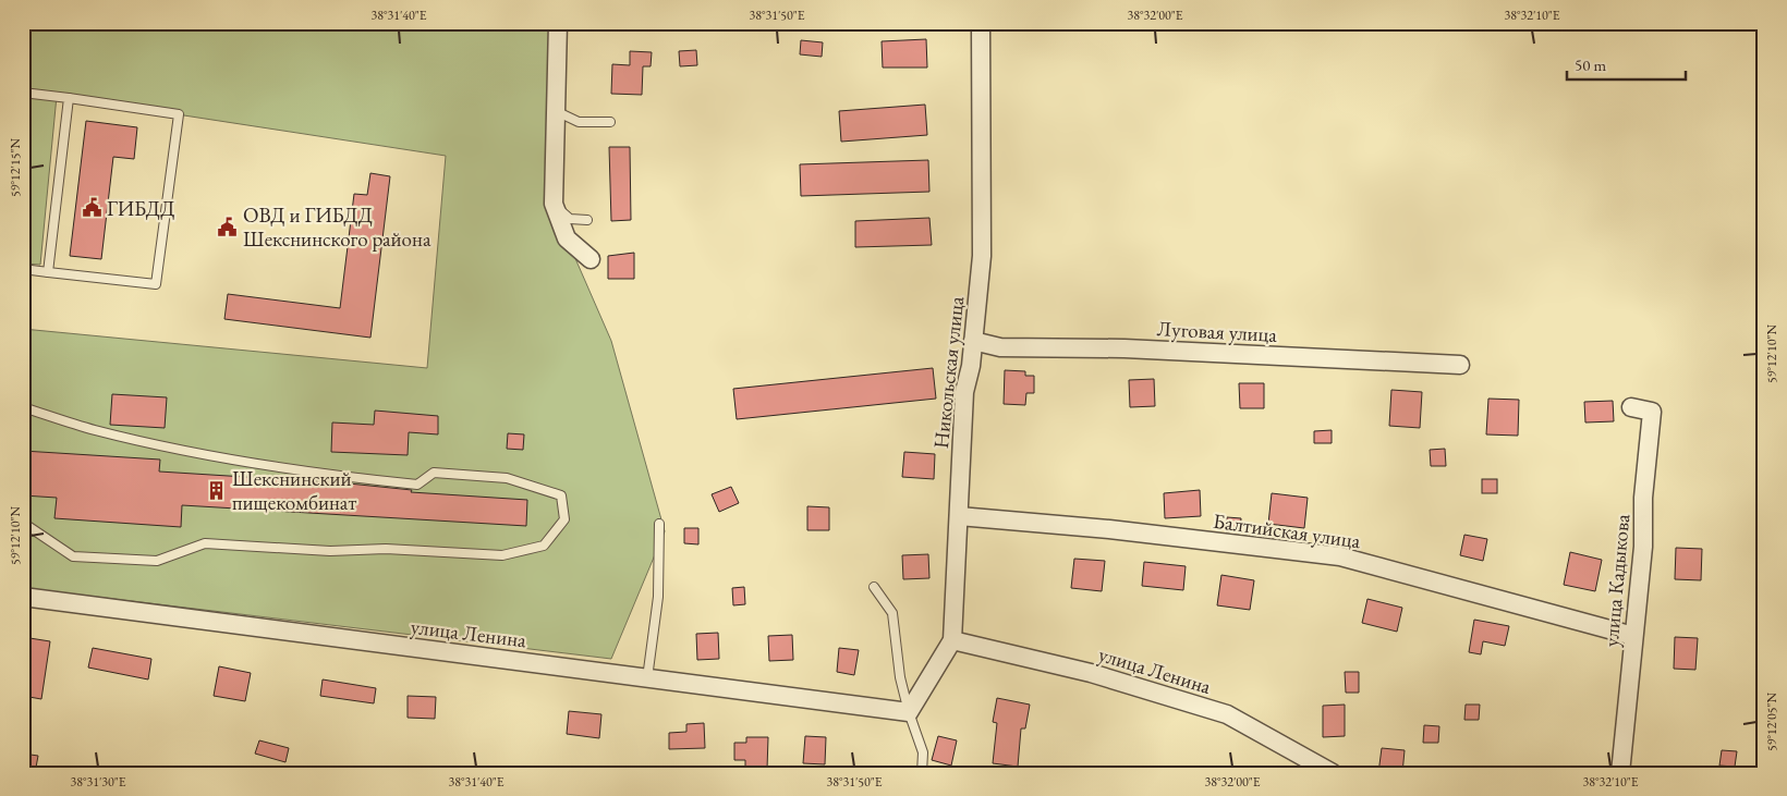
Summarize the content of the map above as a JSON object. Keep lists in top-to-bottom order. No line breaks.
{"streets":{"street":["Луговая улица","Никольская улица","Балтийская улица","улица Кадыкова","улица Ленина"]},"crossings":[["Луговая улица","Никольская улица"],["Никольская улица","Балтийская улица"],["Никольская улица","улица Ленина"],["Балтийская улица","улица Кадыкова"]],"places":{"public building":["ГИБДД","ОВД и ГИБДД Шекснинского района"],"building":["Шекснинский пищекомбинат"]},"scale_bar":"50 m","coordinates":["38°31'40\"E","38°31'50\"E","38°32'00\"E","38°32'10\"E","59°12'15\"N","59°12'10\"N","59°12'05\"N","38°31'30\"E"]}
